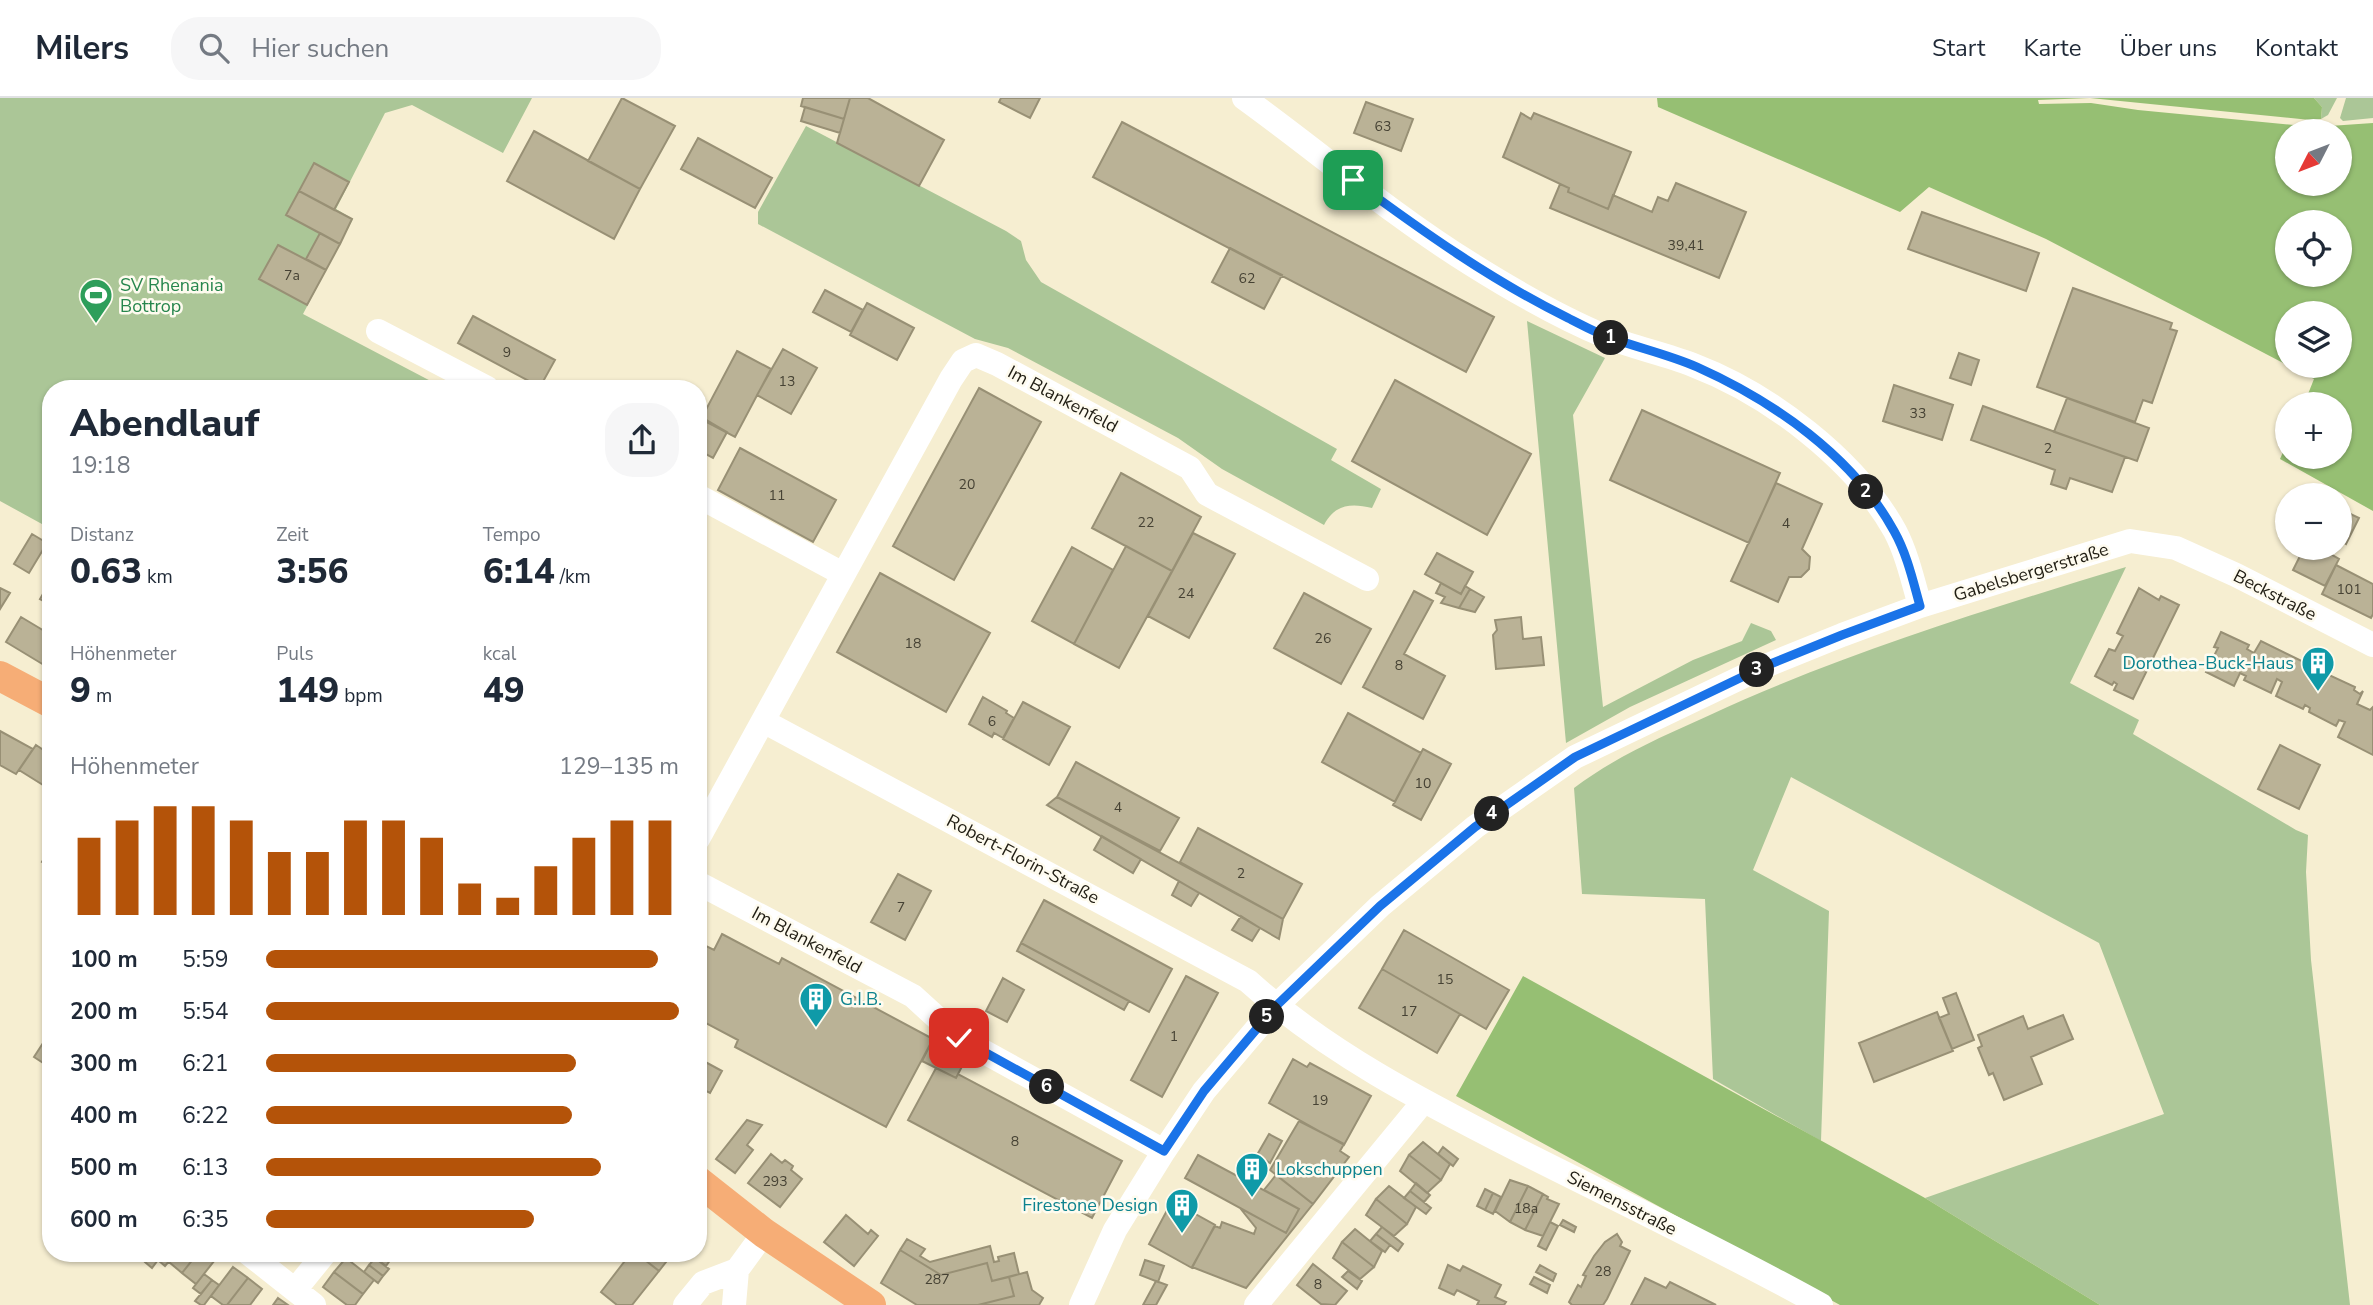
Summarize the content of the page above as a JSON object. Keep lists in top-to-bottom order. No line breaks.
{"streets":{"street":["Im Blankenfeld","Gabelsbergerstraße","Beckstraße","Robert-Florin-Straße","Siemensstraße"]},"crossings":[["Im Blankenfeld","Gabelsbergerstraße"],["Im Blankenfeld","Robert-Florin-Straße"],["Gabelsbergerstraße","Beckstraße"],["Gabelsbergerstraße","Robert-Florin-Straße"],["Gabelsbergerstraße","Siemensstraße"],["Robert-Florin-Straße","Siemensstraße"]],"places":{"sports":["SV Rhenania Bottrop"],"building":["Dorothea-Buck-Haus","G.I.B.","Lokschuppen","Firestone Design"]},"house_numbers":["63","39,41","7a","62","9","13","33","2","20","11","22","4","101","24","26","18","8","6","10","4","2","7","15","17","1","19","8","293","18a","28","287","8"],"north":"bottom left","page":{"header":"Milers","search":"Hier suchen","nav":["Start","Karte","Über uns","Kontakt"],"map_buttons":["+","−"],"pins":["1","2","3","4","5","6"],"heading":["Abendlauf","19:18"],"stats":[["Distanz","0.63 km"],["Zeit","3:56"],["Tempo","6:14 /km"],["Höhenmeter","9 m"],["Puls","149 bpm"],["kcal","49"]],"chart":["Höhenmeter","129–135 m"],"list":[{"name":"100 m","note":"5:59"},{"name":"200 m","note":"5:54"},{"name":"300 m","note":"6:21"},{"name":"400 m","note":"6:22"},{"name":"500 m","note":"6:13"},{"name":"600 m","note":"6:35"}]}}
